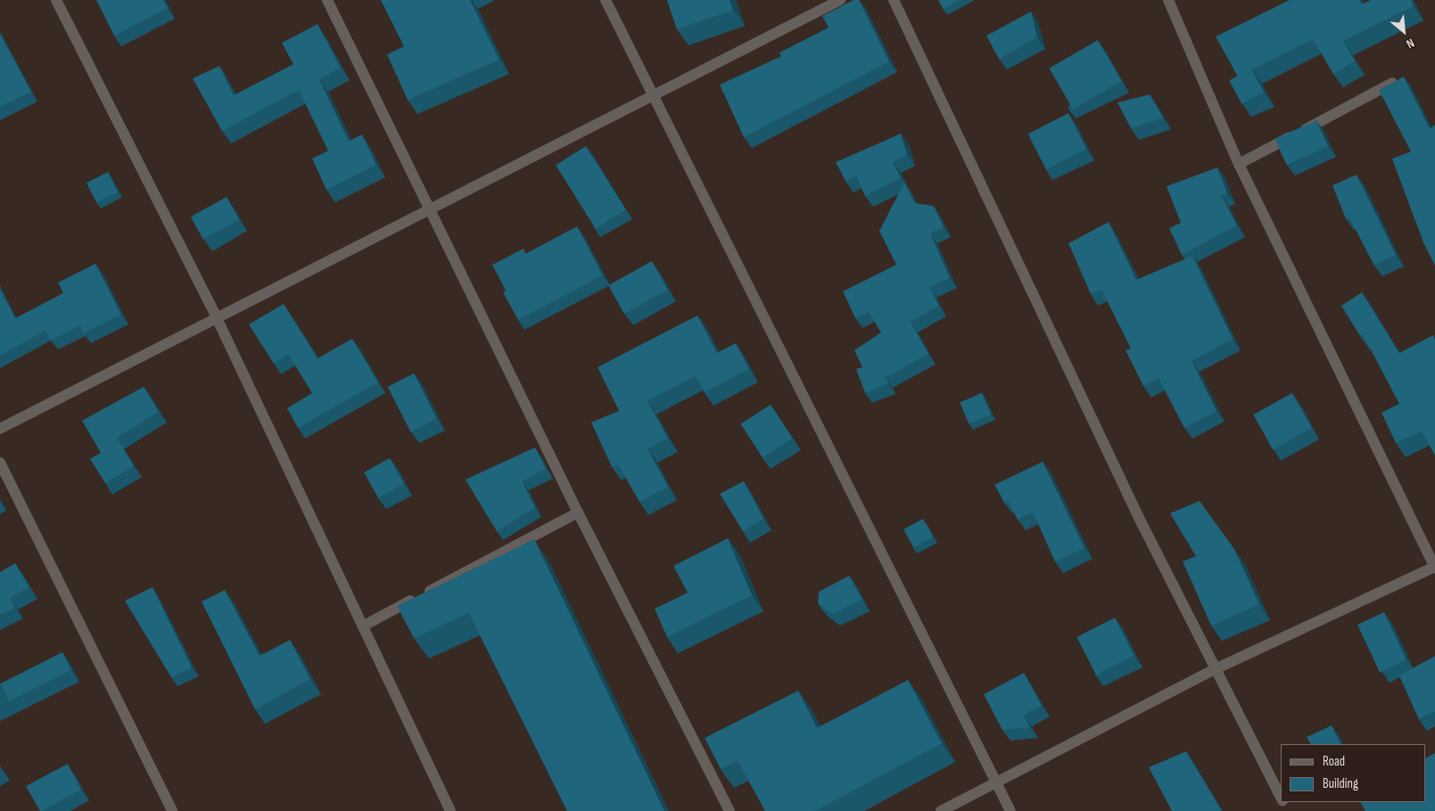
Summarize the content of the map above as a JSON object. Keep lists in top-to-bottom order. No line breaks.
{"legend":["Road","Building"],"north":"bottom right"}
